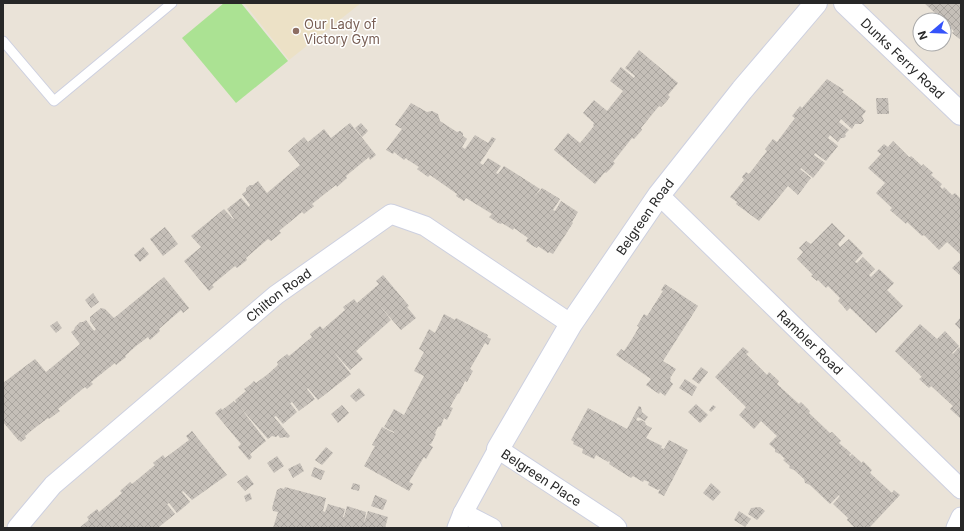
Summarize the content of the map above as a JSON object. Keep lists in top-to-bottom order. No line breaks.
{"streets":{"street":["Dunks Ferry Road","Belgreen Road","Chilton Road","Rambler Road","Belgreen Place"]},"crossings":[["Belgreen Road","Chilton Road"],["Belgreen Road","Rambler Road"],["Belgreen Road","Belgreen Place"]],"places":["Our Lady of Victory Gym"],"north":"left"}
